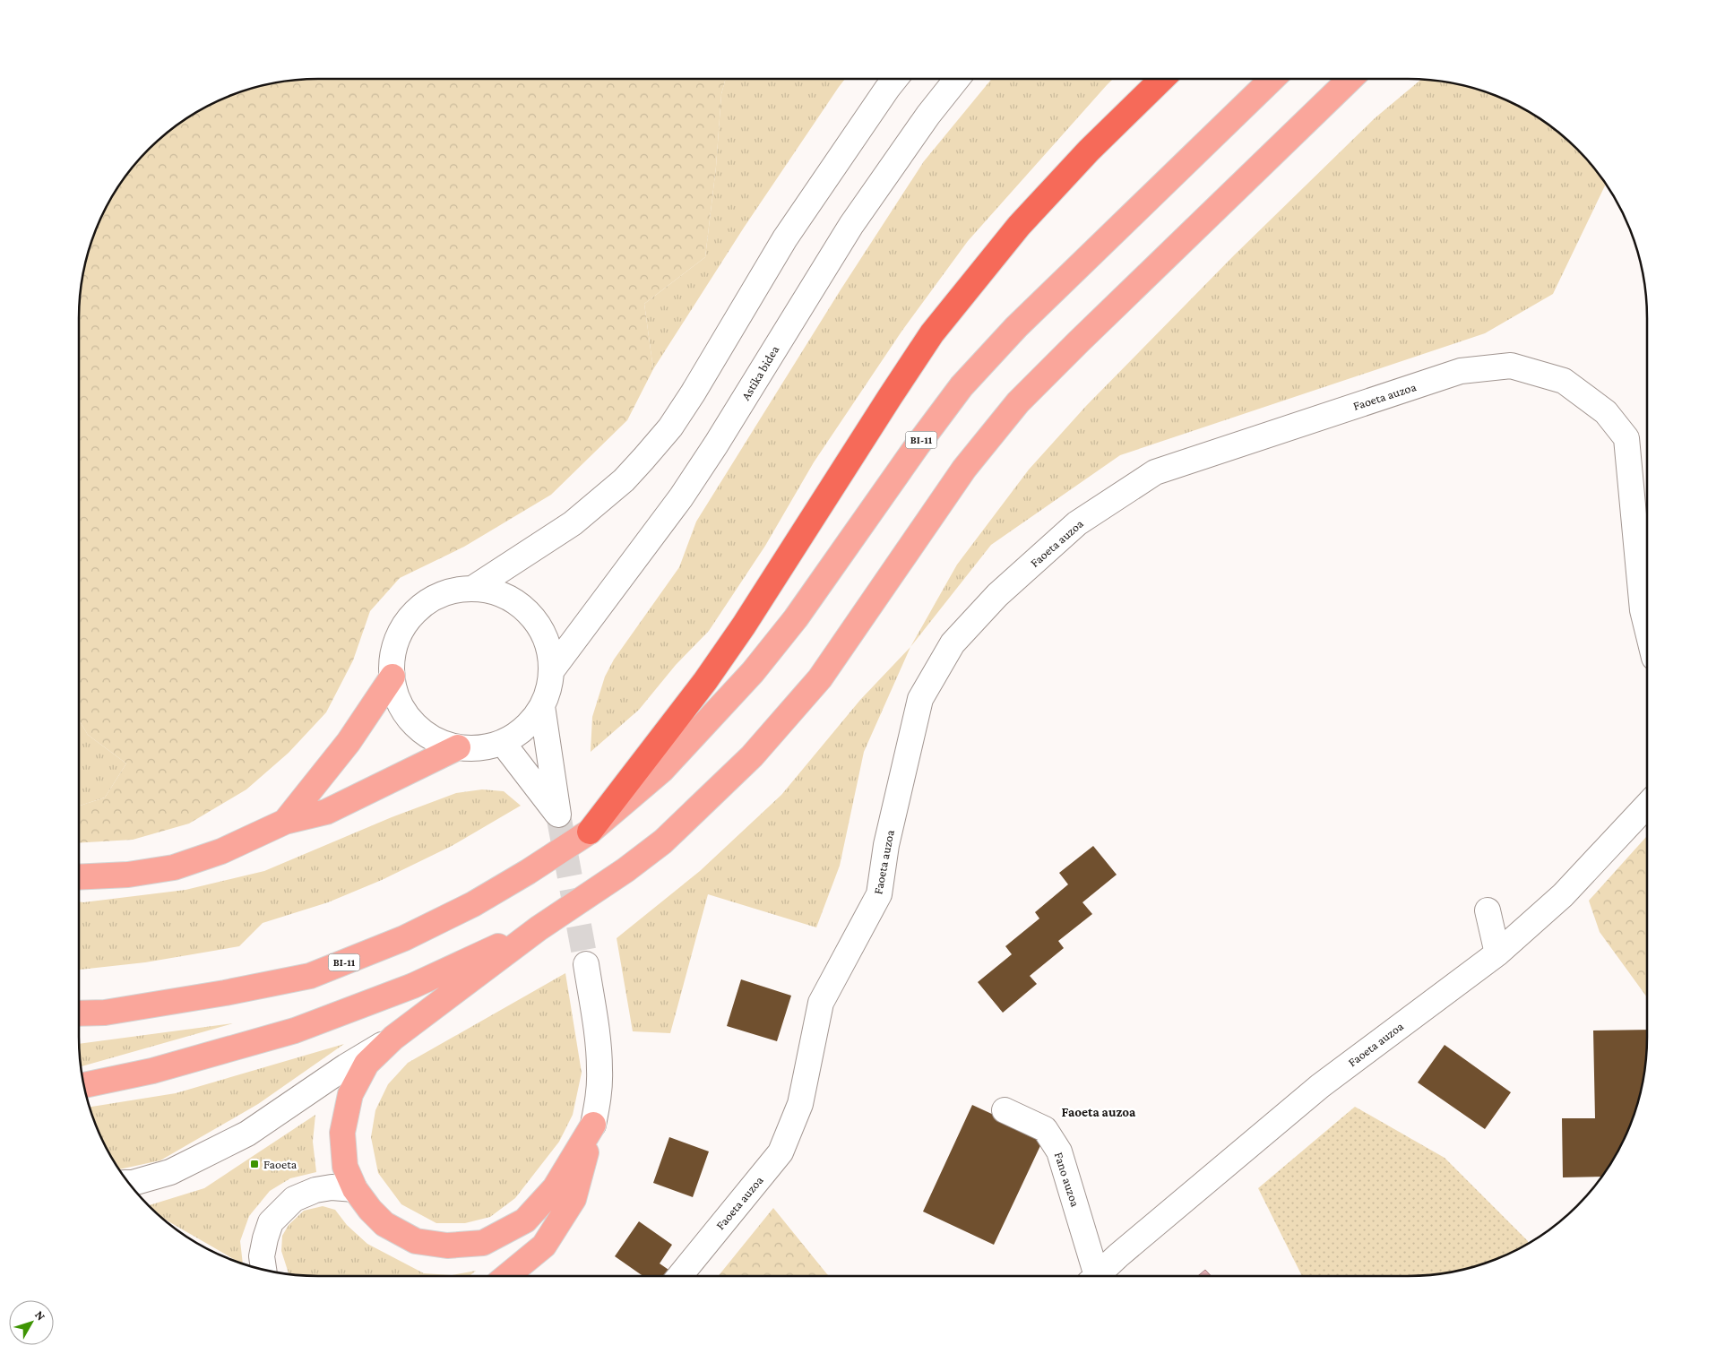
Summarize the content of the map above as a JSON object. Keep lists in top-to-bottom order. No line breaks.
{"streets":{"main road":["BI-11"],"street":["Astika bidea","Faoeta auzoa","Fano auzoa"]},"districts":["Faoeta auzoa"],"places":{"transit":["Faoeta"]},"north":"top right"}
